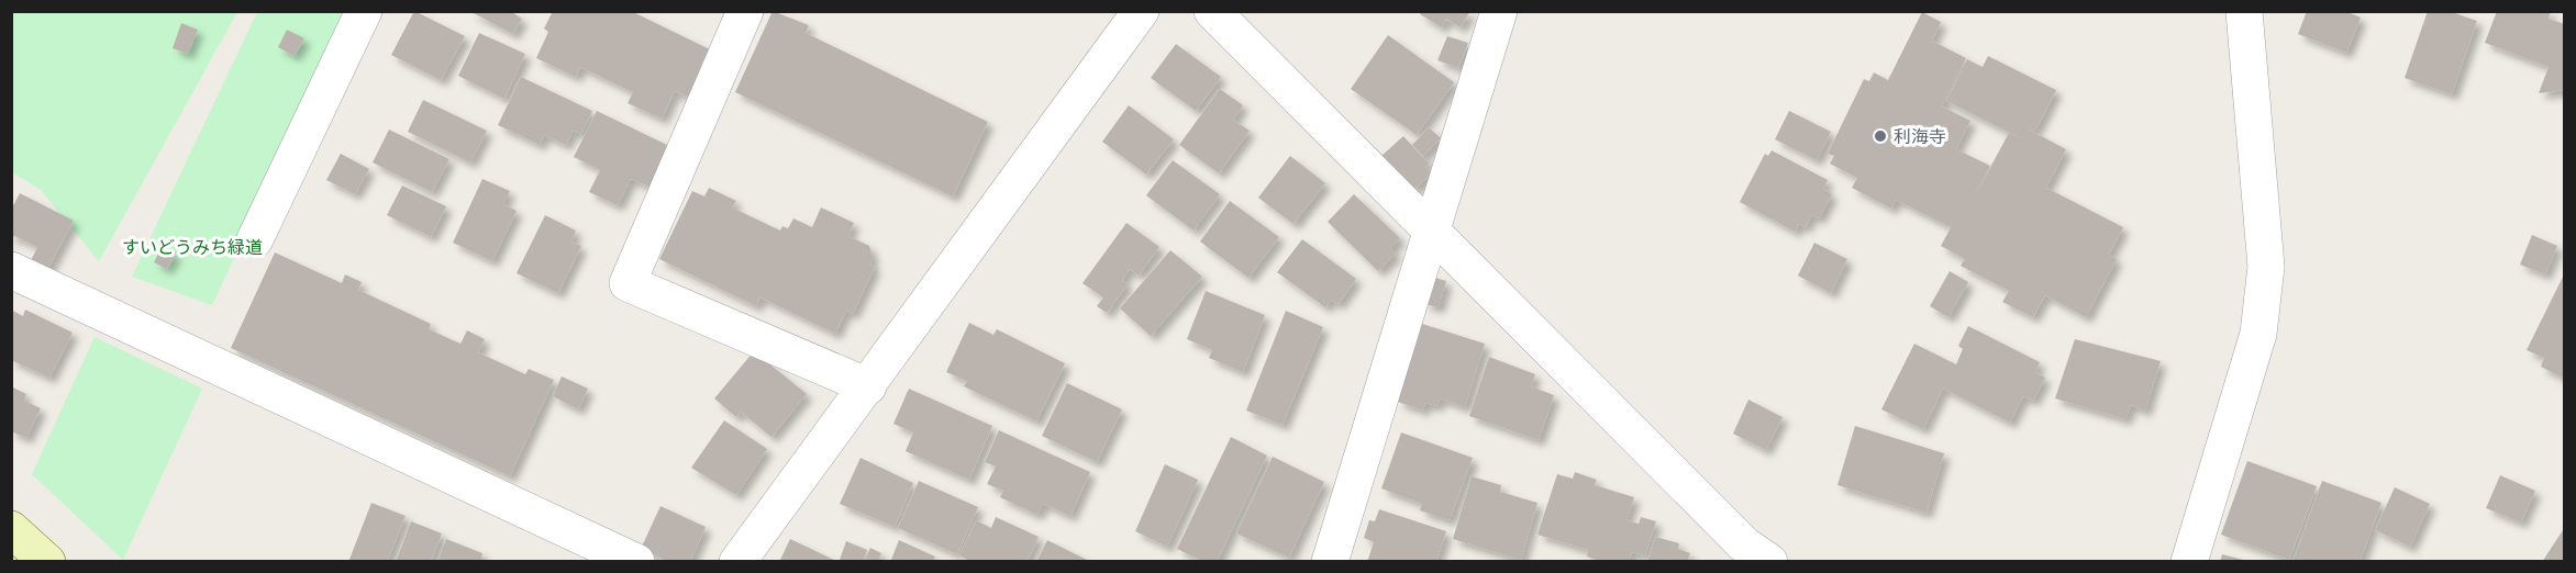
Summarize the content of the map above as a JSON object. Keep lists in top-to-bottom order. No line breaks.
{"parks":["すいどうみち緑道"],"places":["利海寺"]}
